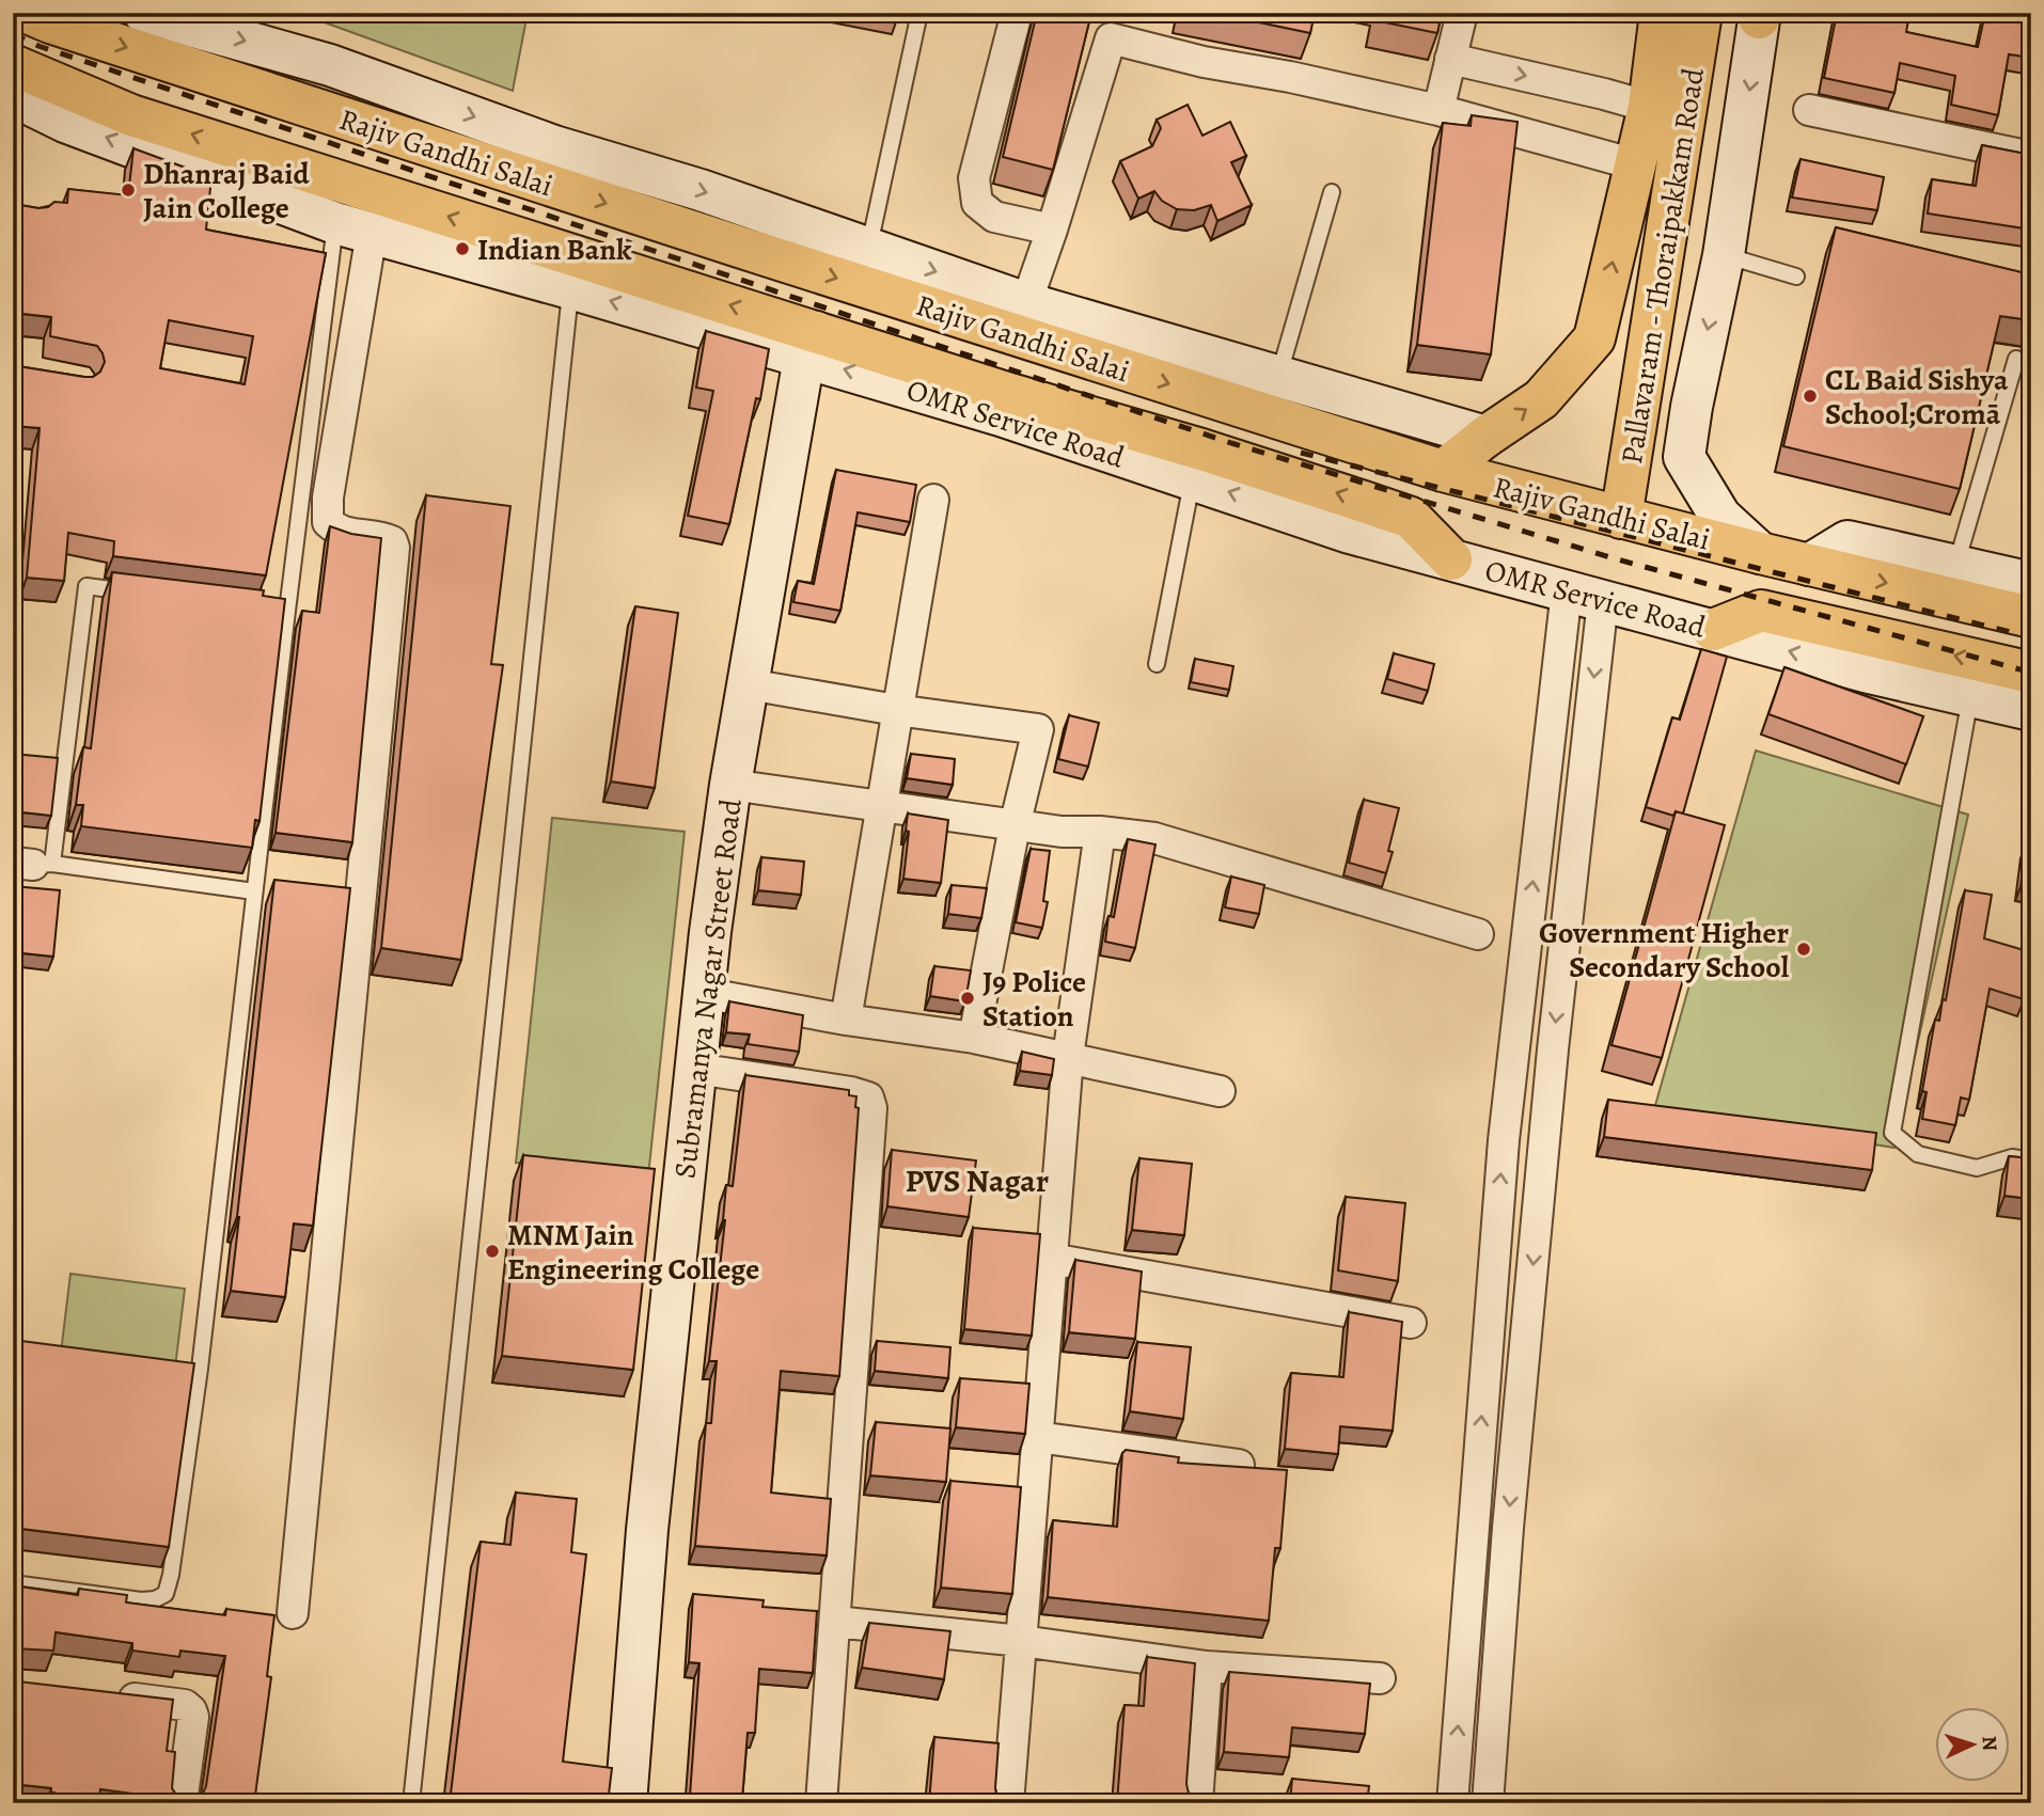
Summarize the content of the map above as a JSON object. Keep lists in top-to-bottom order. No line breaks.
{"streets":{"main road":["Rajiv Gandhi Salai","Pallavaram - Thoraipakkam Road"],"street":["OMR Service Road","Subramanya Nagar Street Road"]},"crossings":[["Rajiv Gandhi Salai","Pallavaram - Thoraipakkam Road"],["Rajiv Gandhi Salai","OMR Service Road"],["Rajiv Gandhi Salai","Subramanya Nagar Street Road"],["OMR Service Road","Subramanya Nagar Street Road"]],"districts":["PVS Nagar"],"places":["Dhanraj Baid Jain College","Indian Bank","CL Baid Sishya School;Cromā","Government Higher Secondary School","J9 Police Station","MNM Jain Engineering College"],"north":"right"}
